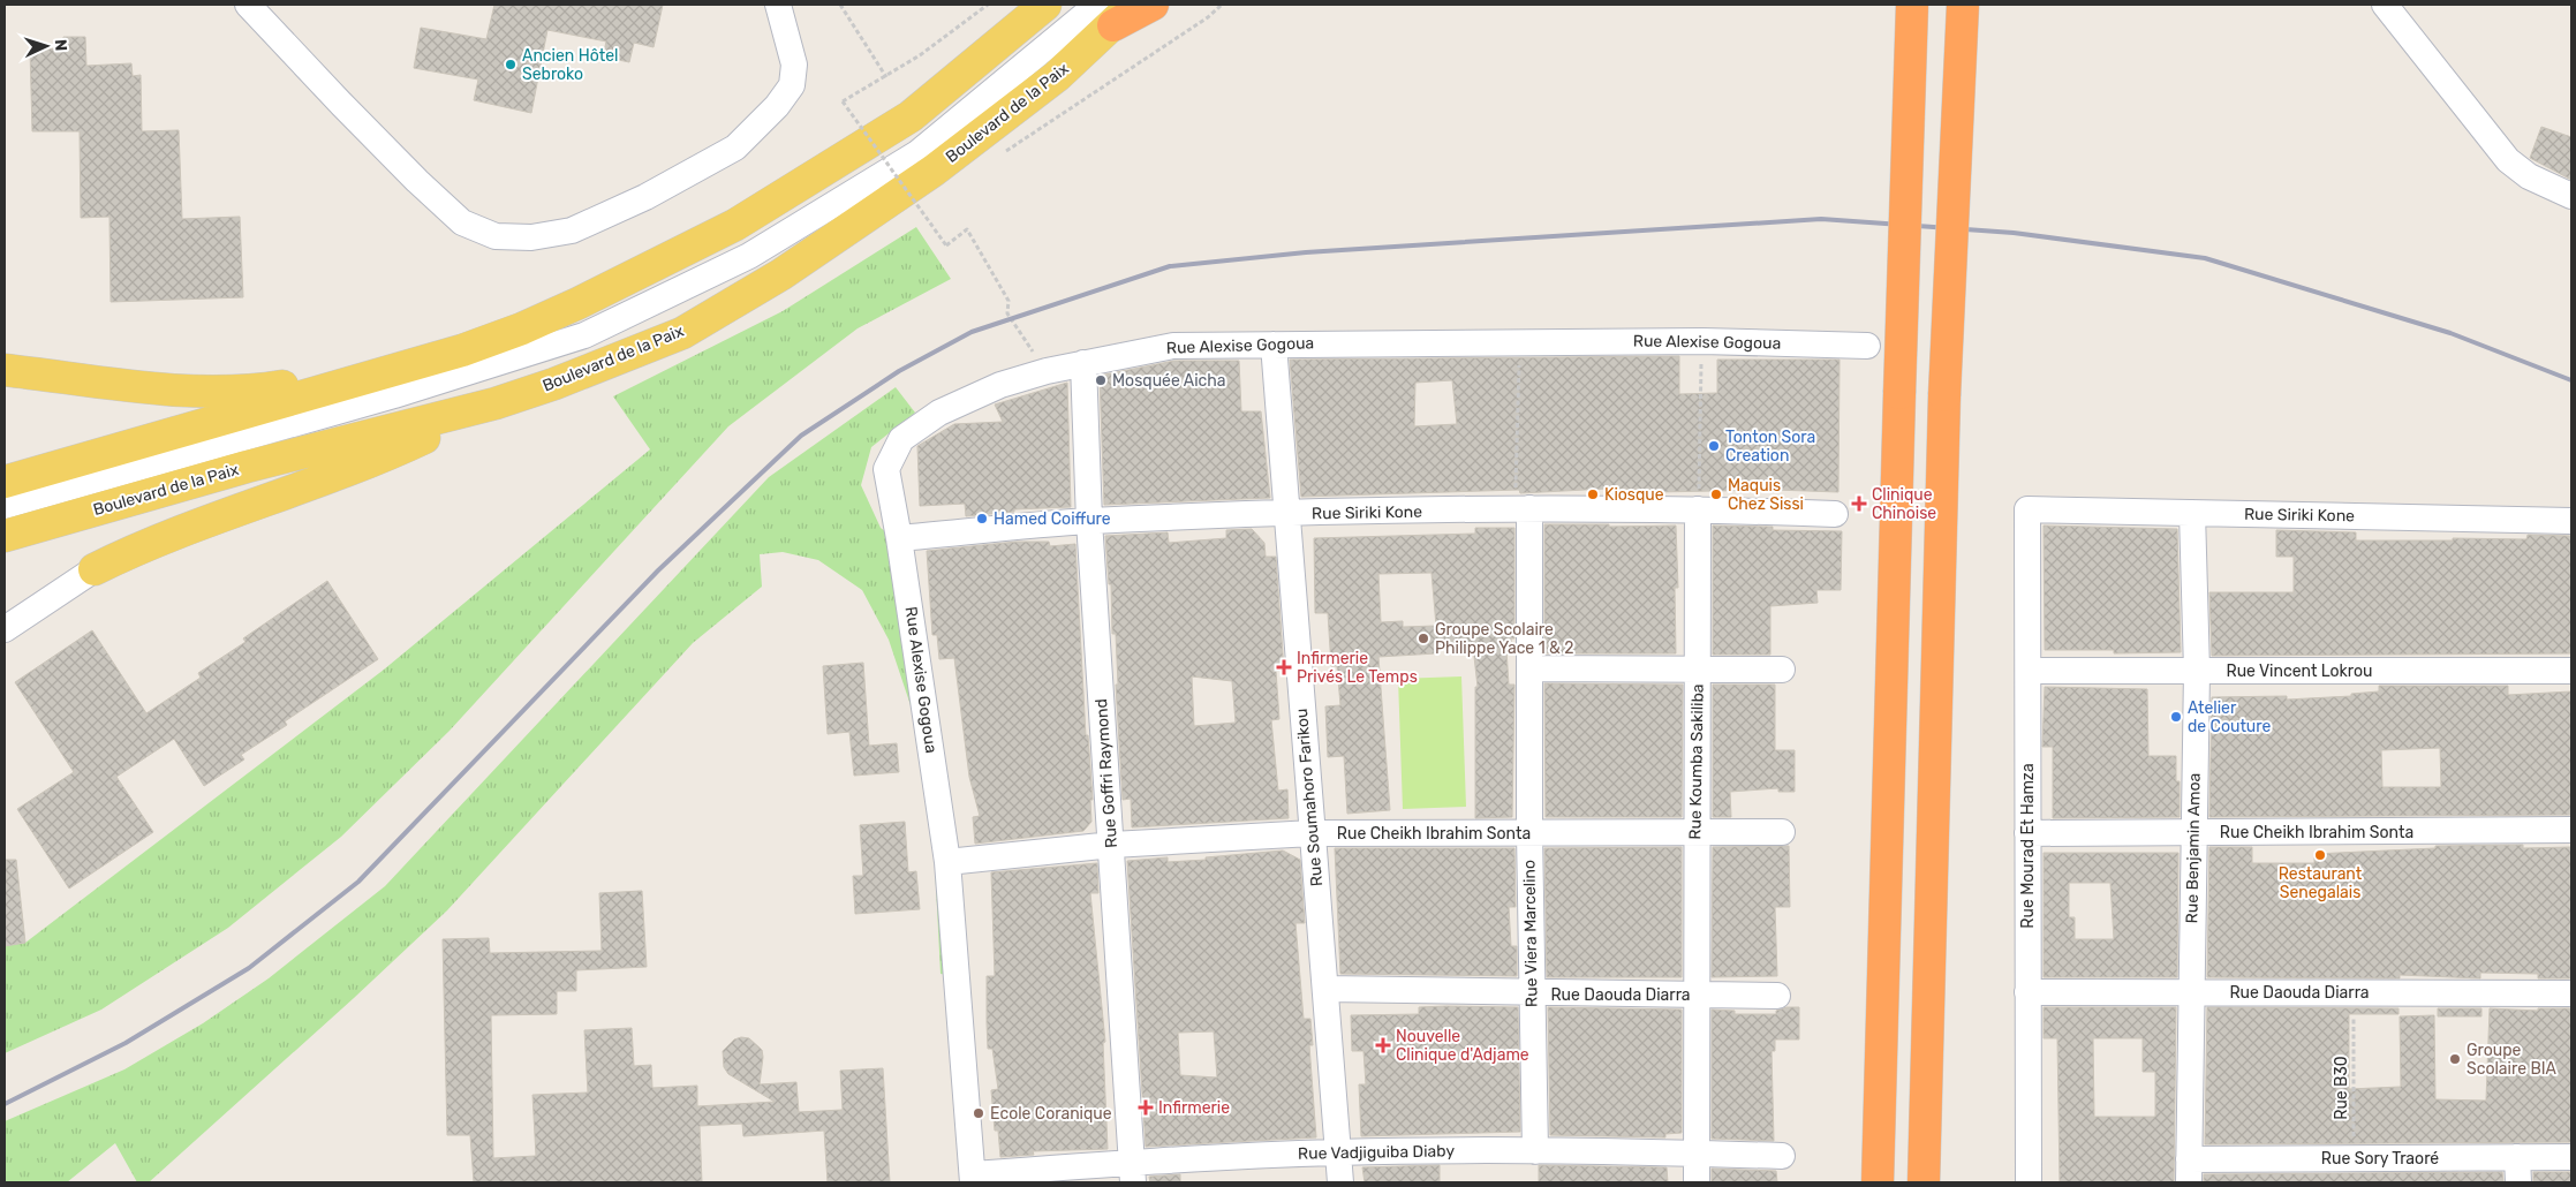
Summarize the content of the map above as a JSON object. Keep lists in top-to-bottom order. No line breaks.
{"streets":{"main road":["Boulevard de la Paix"],"street":["Rue Alexise Gogoua","Rue Siriki Kone","Rue Vincent Lokrou","Rue Koumba Sakiliba","Rue Goffri Raymond","Rue Soumahoro Farikou","Rue Cheikh Ibrahim Sonta","Rue Mourad Et Hamza","Rue Benjamin Amoa","Rue Viera Marcelino","Rue Daouda Diarra","Rue Vadjiguiba Diaby","Rue Sory Traoré"],"path":["Rue B30"]},"crossings":[["Rue Alexise Gogoua","Rue Siriki Kone"],["Rue Alexise Gogoua","Rue Goffri Raymond"],["Rue Alexise Gogoua","Rue Soumahoro Farikou"],["Rue Alexise Gogoua","Rue Cheikh Ibrahim Sonta"],["Rue Alexise Gogoua","Rue Vadjiguiba Diaby"],["Rue Siriki Kone","Rue Koumba Sakiliba"],["Rue Siriki Kone","Rue Goffri Raymond"],["Rue Siriki Kone","Rue Soumahoro Farikou"],["Rue Siriki Kone","Rue Mourad Et Hamza"],["Rue Siriki Kone","Rue Benjamin Amoa"],["Rue Siriki Kone","Rue Viera Marcelino"],["Rue Vincent Lokrou","Rue Mourad Et Hamza"],["Rue Vincent Lokrou","Rue Benjamin Amoa"],["Rue Koumba Sakiliba","Rue Cheikh Ibrahim Sonta"],["Rue Koumba Sakiliba","Rue Daouda Diarra"],["Rue Koumba Sakiliba","Rue Vadjiguiba Diaby"],["Rue Goffri Raymond","Rue Cheikh Ibrahim Sonta"],["Rue Goffri Raymond","Rue Vadjiguiba Diaby"],["Rue Soumahoro Farikou","Rue Cheikh Ibrahim Sonta"],["Rue Soumahoro Farikou","Rue Daouda Diarra"],["Rue Soumahoro Farikou","Rue Vadjiguiba Diaby"],["Rue Cheikh Ibrahim Sonta","Rue Mourad Et Hamza"],["Rue Cheikh Ibrahim Sonta","Rue Benjamin Amoa"],["Rue Cheikh Ibrahim Sonta","Rue Viera Marcelino"],["Rue Mourad Et Hamza","Rue Daouda Diarra"],["Rue Benjamin Amoa","Rue Daouda Diarra"],["Rue Benjamin Amoa","Rue Sory Traoré"],["Rue Viera Marcelino","Rue Daouda Diarra"],["Rue Viera Marcelino","Rue Vadjiguiba Diaby"],["Rue Daouda Diarra","Rue B30"],["Rue B30","Rue Sory Traoré"]],"places":{"other":["Ancien Hôtel Sebroko","Mosquée Aicha","Tonton Sora Creation","Kiosque","Maquis Chez Sissi","Hamed Coiffure","Groupe Scolaire Philippe Yace 1 & 2","Atelier de Couture","Restaurant Senegalais","Groupe Scolaire BIA","Ecole Coranique"],"health":["Clinique Chinoise","Infirmerie Privés Le Temps","Nouvelle Clinique d'Adjame","Infirmerie"]},"north":"right"}
